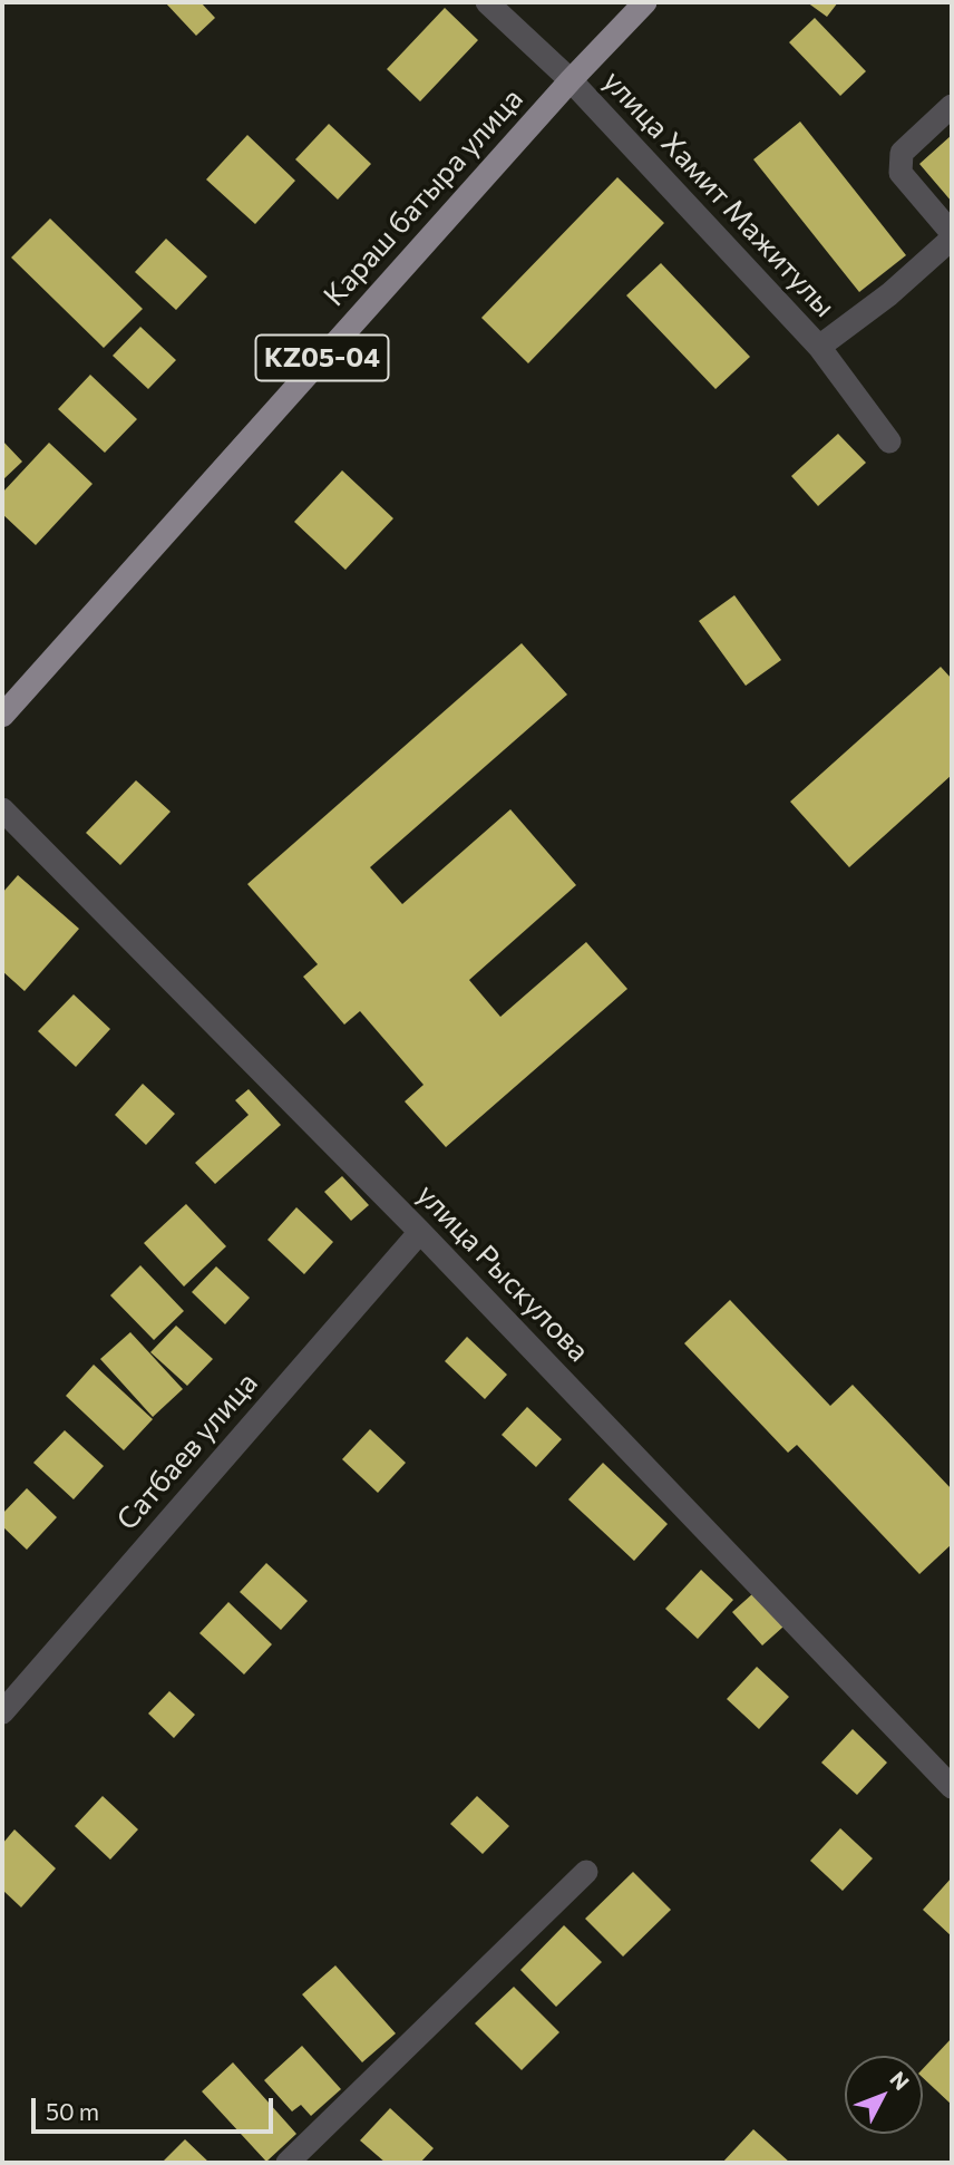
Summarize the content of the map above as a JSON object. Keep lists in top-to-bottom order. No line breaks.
{"streets":{"main road":["Караш батыра улица","KZ05-04"],"street":["улица Хамит Мажитулы","улица Рыскулова","Сатбаев улица"]},"crossings":[["улица Хамит Мажитулы","Караш батыра улица"],["улица Рыскулова","Сатбаев улица"]],"scale_bar":"50 m","north":"top right"}
